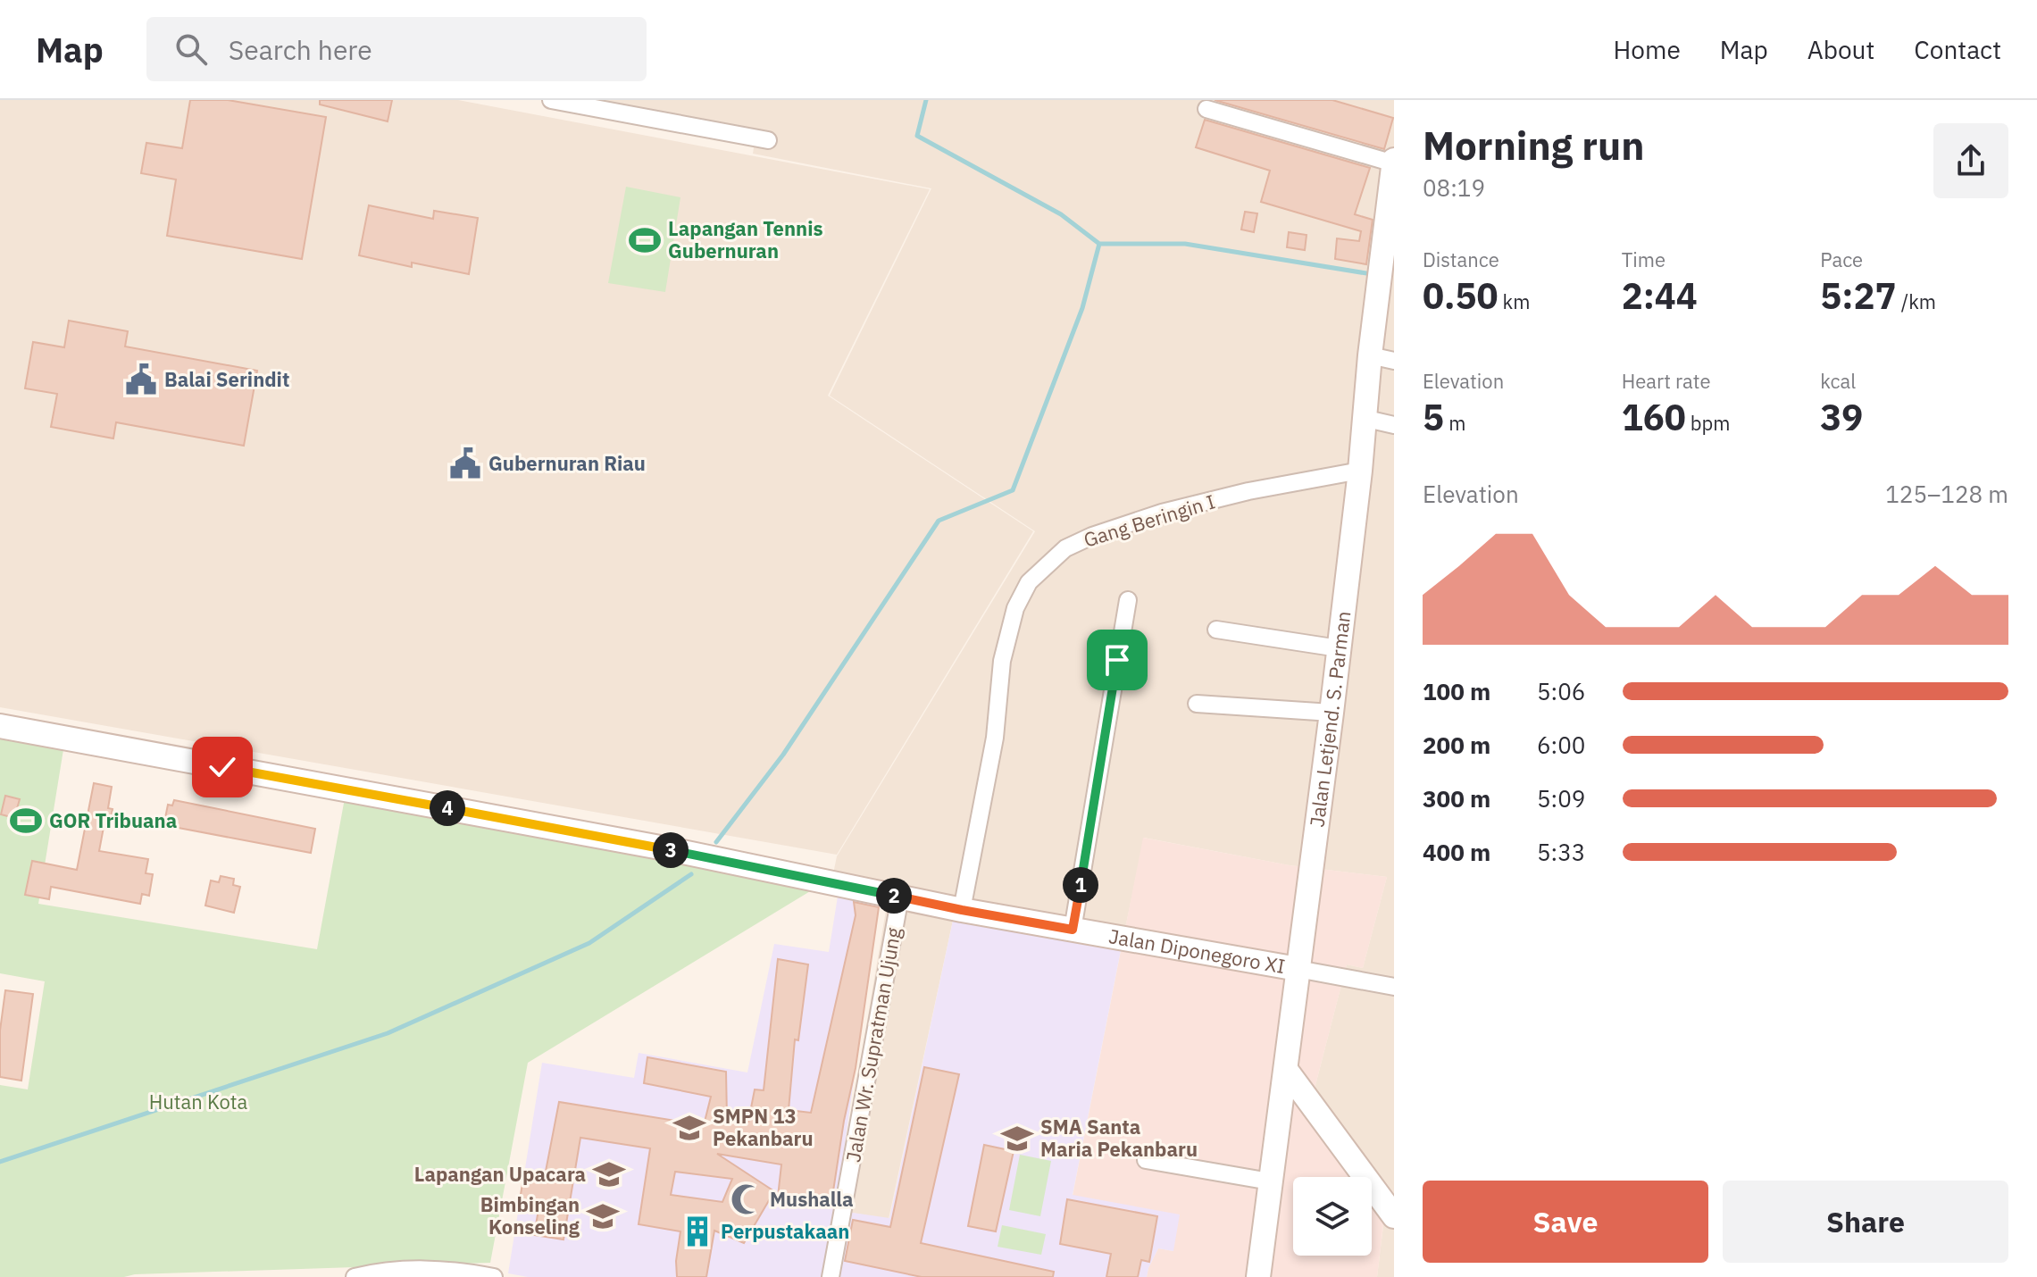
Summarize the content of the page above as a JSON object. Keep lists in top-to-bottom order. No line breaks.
{"streets":{"street":["Gang Beringin I","Jalan Letjend. S. Parman","Jalan Diponegoro XI","Jalan Wr. Supratman Ujung"]},"crossings":[["Gang Beringin I","Jalan Letjend. S. Parman"],["Gang Beringin I","Jalan Diponegoro XI"],["Jalan Letjend. S. Parman","Jalan Diponegoro XI"],["Jalan Diponegoro XI","Jalan Wr. Supratman Ujung"]],"parks":["Hutan Kota"],"places":{"sports":["Lapangan Tennis Gubernuran","GOR Tribuana"],"public building":["Balai Serindit","Gubernuran Riau"],"school or university":["SMPN 13 Pekanbaru","SMA Santa Maria Pekanbaru","Lapangan Upacara","Bimbingan Konseling"],"mosque":["Mushalla"],"building":["Perpustakaan"]},"page":{"header":"Map","search":"Search here","nav":["Home","Map","About","Contact"],"heading":["Morning run","08:19"],"stats":[["Distance","0.50 km"],["Time","2:44"],["Pace","5:27 /km"],["Elevation","5 m"],["Heart rate","160 bpm"],["kcal","39"]],"chart":["Elevation","125–128 m"],"list":[{"name":"100 m","note":"5:06"},{"name":"200 m","note":"6:00"},{"name":"300 m","note":"5:09"},{"name":"400 m","note":"5:33"}],"pins":["4","3","1","2"],"buttons":["Save","Share"]}}
